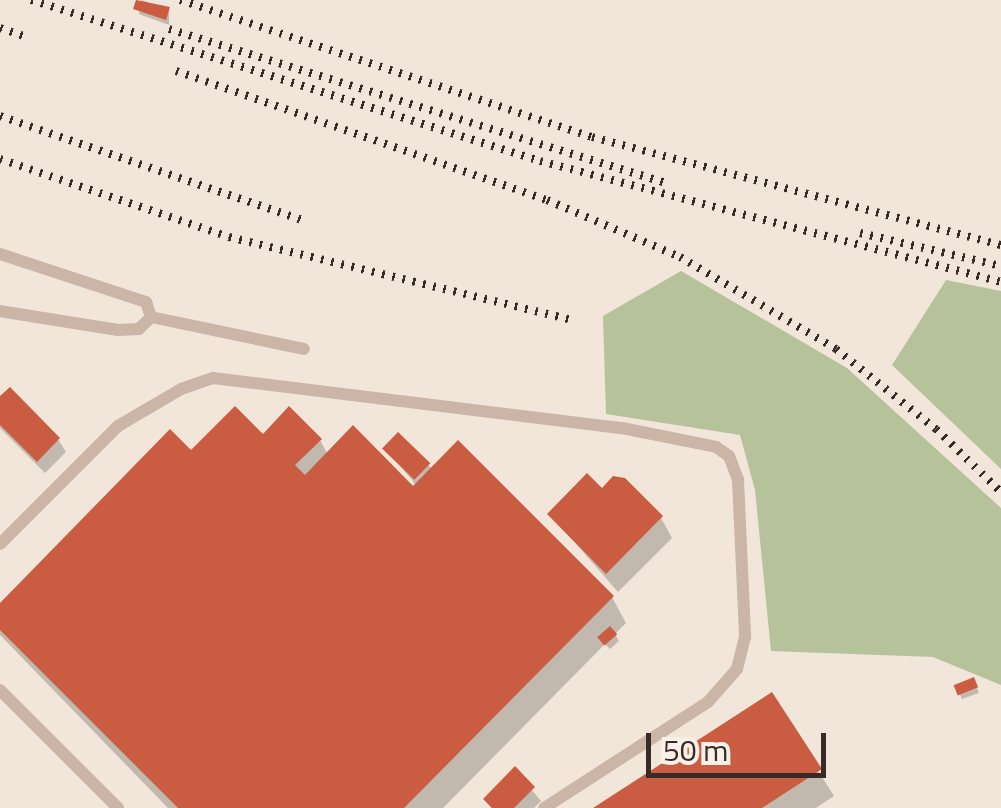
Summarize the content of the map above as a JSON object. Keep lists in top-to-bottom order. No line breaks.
{"scale_bar":"50 m"}
